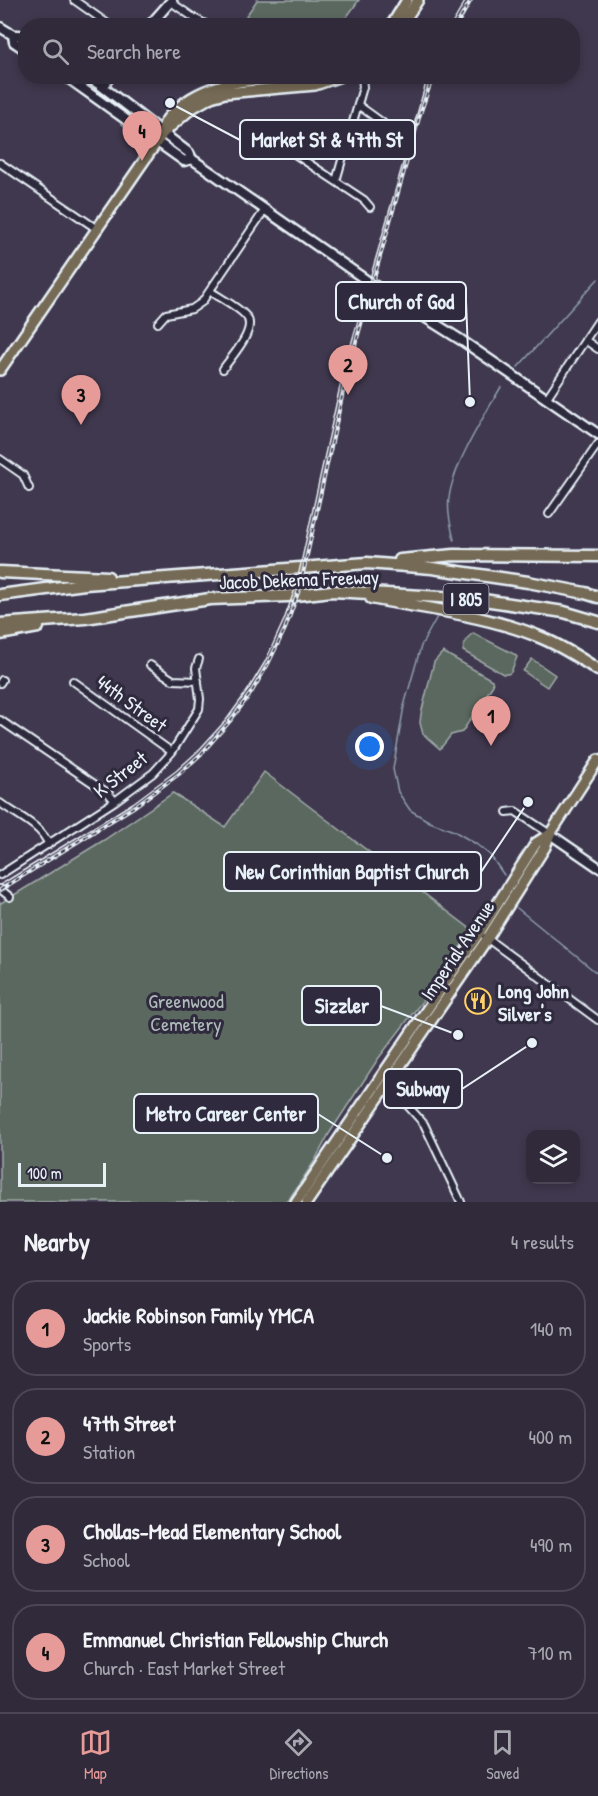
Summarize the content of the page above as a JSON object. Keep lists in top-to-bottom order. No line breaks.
{"streets":{"highway":["Jacob Dekema Freeway","I 805"],"main road":["Imperial Avenue"],"street":["44th Street","K Street"]},"crossings":[["44th Street","K Street"]],"parks":["Greenwood Cemetery"],"places":{"other":["Market St & 47th St","Church of God","New Corinthian Baptist Church","Sizzler","Subway","Metro Career Center"],"restaurant":["Long John Silver's"]},"scale_bar":"100 m","page":{"search":"Search here","pins":["4","2","3","1"],"scale":"100 m","heading":["Nearby","4 results"],"list":[{"mark":"1","name":"Jackie Robinson Family YMCA","note":"Sports","value":"140 m"},{"mark":"2","name":"47th Street","note":"Station","value":"400 m"},{"mark":"3","name":"Chollas-Mead Elementary School","note":"School","value":"490 m"},{"mark":"4","name":"Emmanuel Christian Fellowship Church","note":"Church · East Market Street","value":"710 m"}],"nav":["Map","Directions","Saved"]}}
